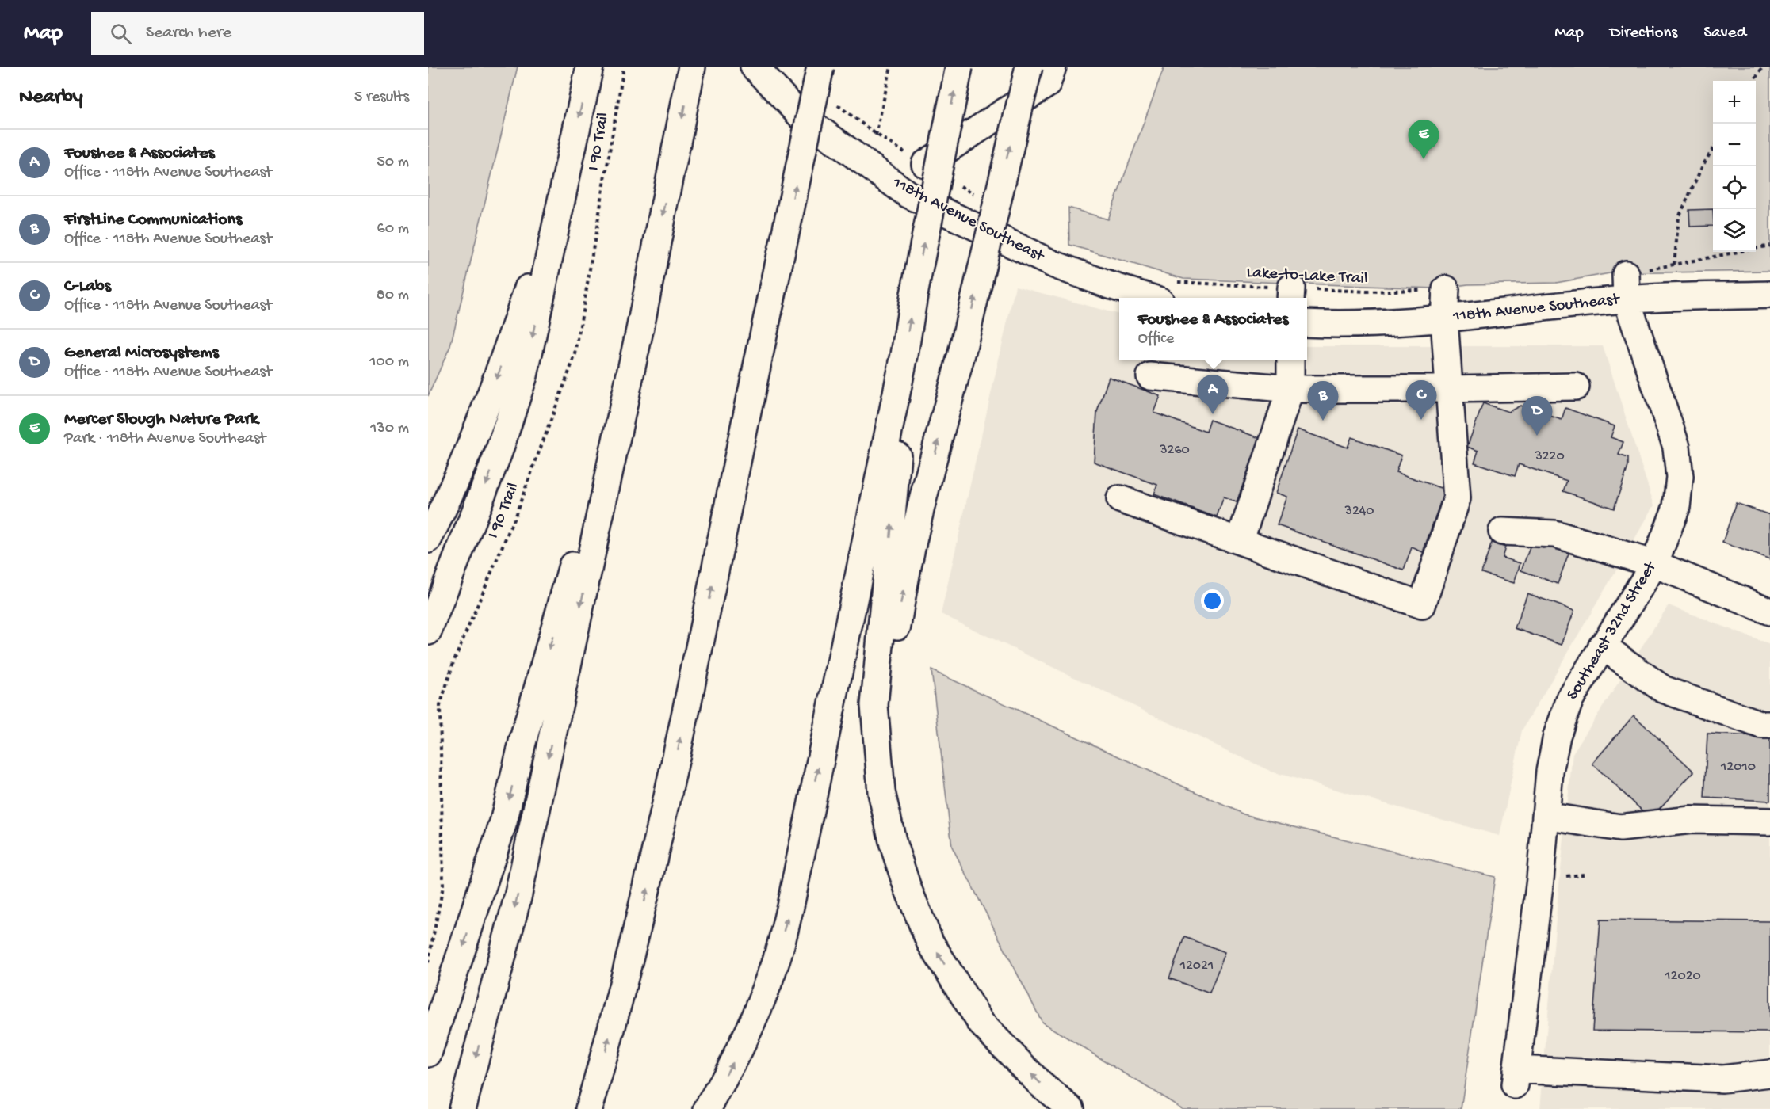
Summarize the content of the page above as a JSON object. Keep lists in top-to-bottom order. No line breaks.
{"streets":{"main road":["118th Avenue Southeast","Southeast 32nd Street"],"path":["I 90 Trail","Lake-to-Lake Trail"]},"crossings":[["118th Avenue Southeast","Lake-to-Lake Trail"],["118th Avenue Southeast","Southeast 32nd Street"]],"house_numbers":["3260","3220","3240","12010","12021","12020"],"page":{"header":"Map","search":"Search here","nav":["Map","Directions","Saved"],"heading":["Nearby","5 results"],"map_buttons":["+","−"],"pins":["E","A","C","B","D"],"list":[{"mark":"A","name":"Foushee & Associates","note":"Office · 118th Avenue Southeast","value":"50 m"},{"mark":"B","name":"FirstLine Communications","note":"Office · 118th Avenue Southeast","value":"60 m"},{"mark":"C","name":"C-Labs","note":"Office · 118th Avenue Southeast","value":"80 m"},{"mark":"D","name":"General Microsystems","note":"Office · 118th Avenue Southeast","value":"100 m"},{"mark":"E","name":"Mercer Slough Nature Park","note":"Park · 118th Avenue Southeast","value":"130 m"}],"popup":["Foushee & Associates","Office"]}}
